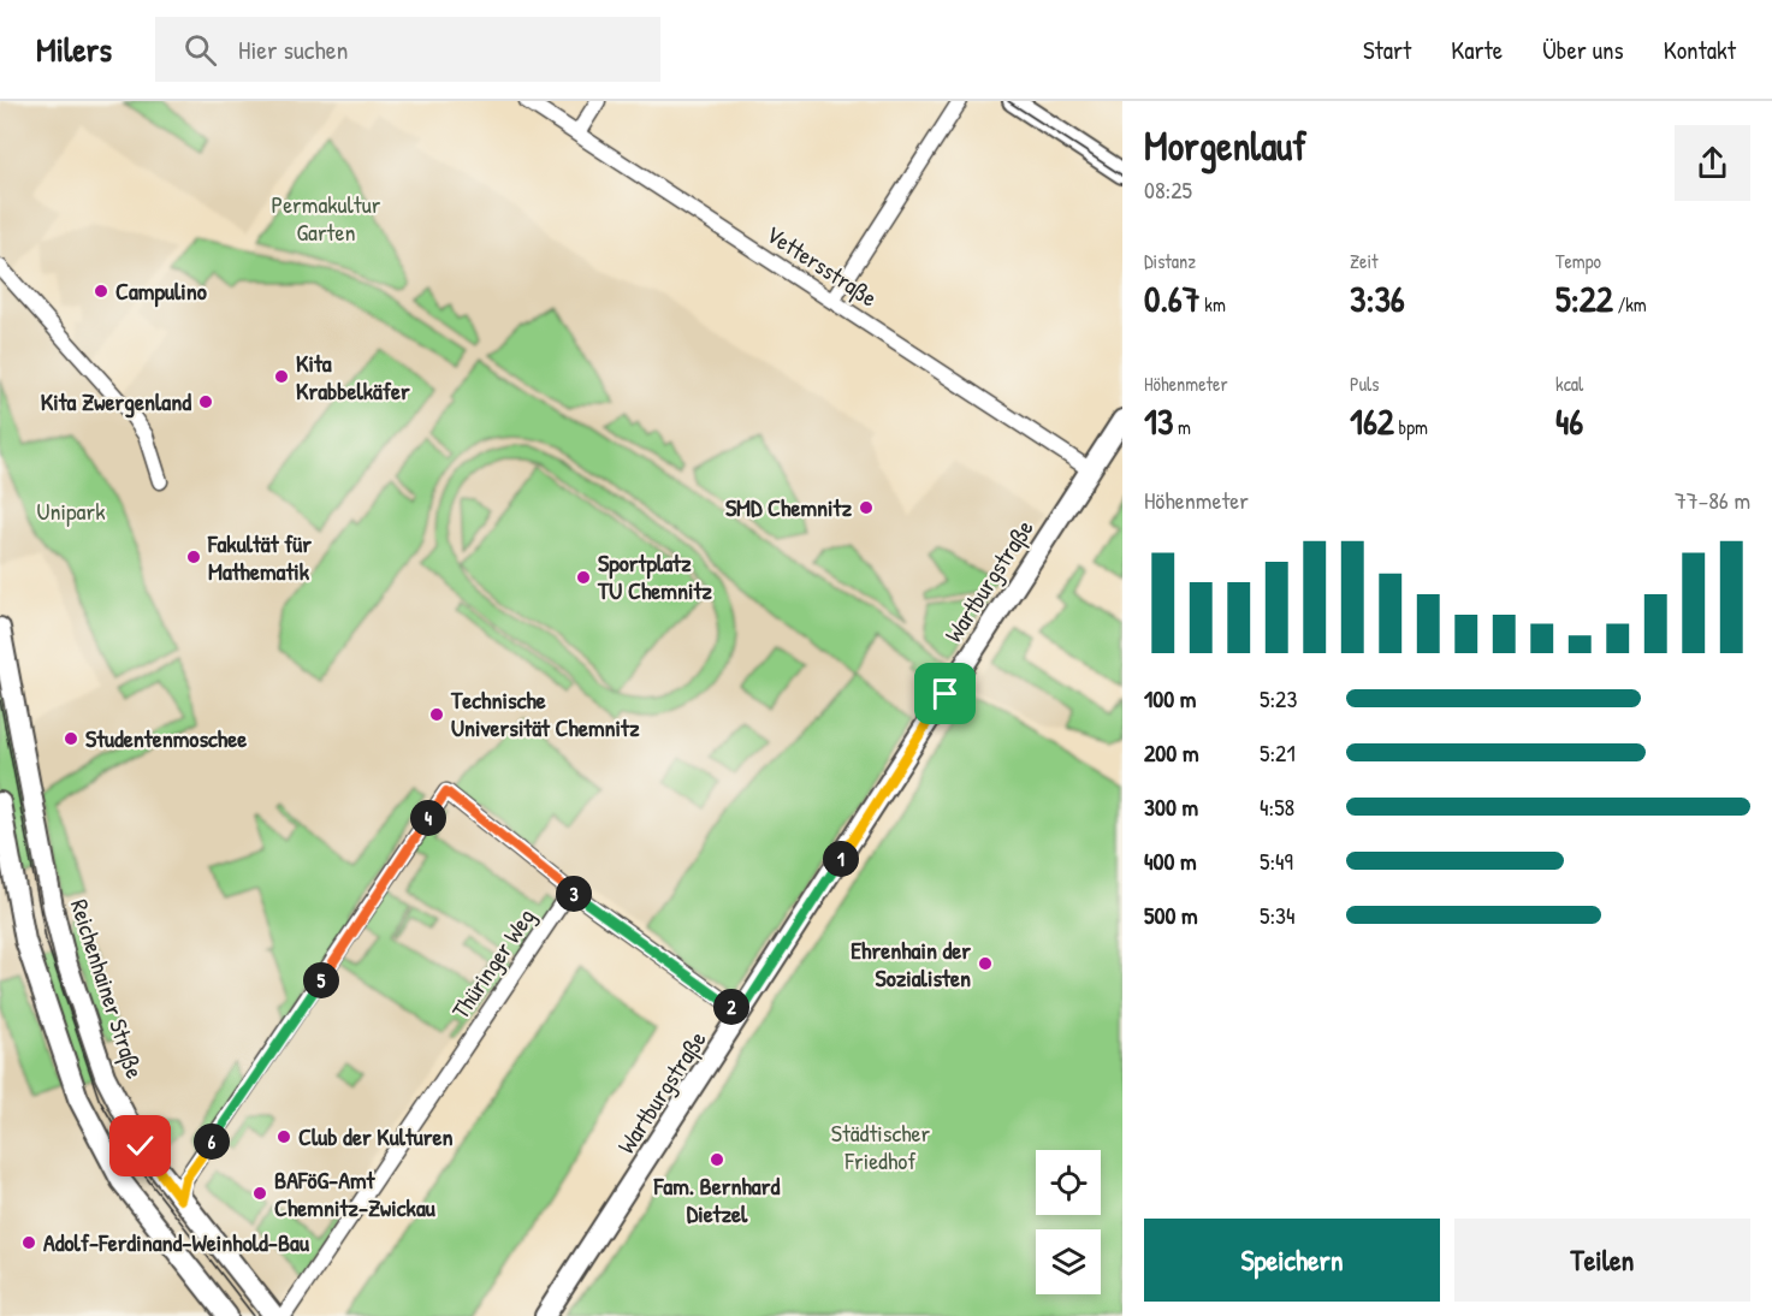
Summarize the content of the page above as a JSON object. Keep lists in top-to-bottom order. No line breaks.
{"streets":{"street":["Vettersstraße","Wartburgstraße","Thüringer Weg","Reichenhainer Straße"]},"crossings":[["Vettersstraße","Wartburgstraße"]],"parks":["Permakultur Garten","Unipark","Städtischer Friedhof"],"places":["Campulino","Kita Krabbelkäfer","Kita Zwergenland","SMD Chemnitz","Fakultät für Mathematik","Sportplatz TU Chemnitz","Technische Universität Chemnitz","Studentenmoschee","Ehrenhain der Sozialisten","Club der Kulturen","Fam. Bernhard Dietzel","BAFöG-Amt Chemnitz-Zwickau","Adolf-Ferdinand-Weinhold-Bau"],"page":{"header":"Milers","search":"Hier suchen","nav":["Start","Karte","Über uns","Kontakt"],"heading":["Morgenlauf","08:25"],"stats":[["Distanz","0.67 km"],["Zeit","3:36"],["Tempo","5:22 /km"],["Höhenmeter","13 m"],["Puls","162 bpm"],["kcal","46"]],"chart":["Höhenmeter","77–86 m"],"list":[{"name":"100 m","note":"5:23"},{"name":"200 m","note":"5:21"},{"name":"300 m","note":"4:58"},{"name":"400 m","note":"5:49"},{"name":"500 m","note":"5:34"}],"pins":["4","1","3","5","2","6"],"buttons":["Speichern","Teilen"]}}
